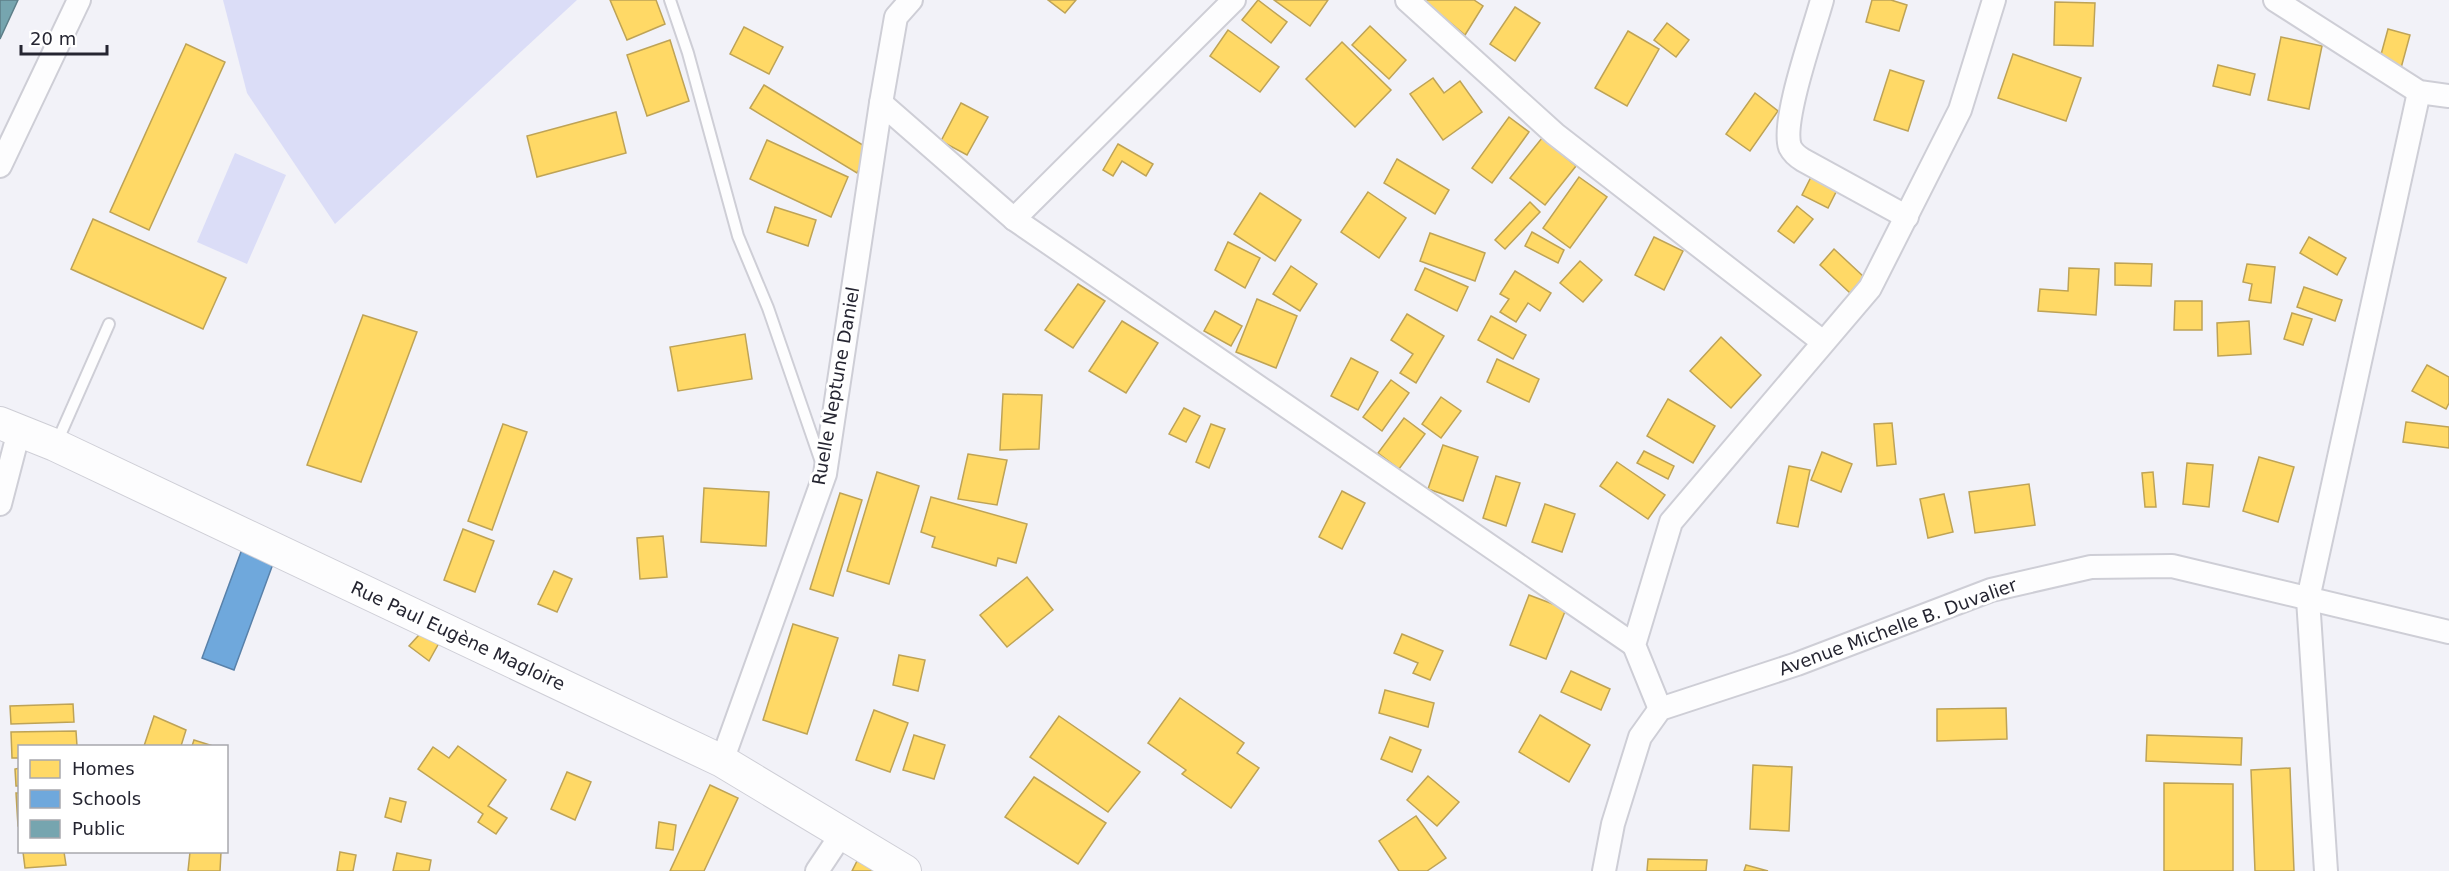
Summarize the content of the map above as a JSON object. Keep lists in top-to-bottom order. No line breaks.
{"streets":{"main road":["Rue Paul Eugène Magloire"],"street":["Ruelle Neptune Daniel","Avenue Michelle B. Duvalier"]},"crossings":[["Ruelle Neptune Daniel","Rue Paul Eugène Magloire"]],"legend":["Homes","Schools","Public"],"scale_bar":"20 m"}
